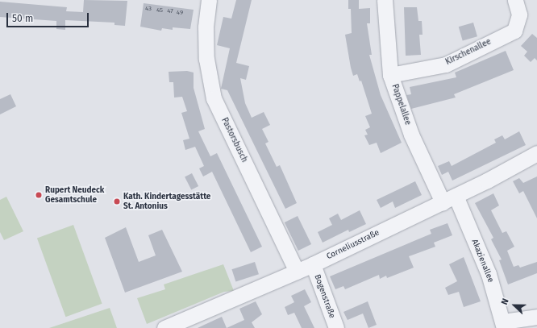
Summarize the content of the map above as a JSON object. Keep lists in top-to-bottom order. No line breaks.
{"streets":{"street":["Kirschenallee","Pappelallee","Pastorsbusch","Corneliusstraße","Akazienallee","Bogenstraße"]},"crossings":[["Kirschenallee","Pappelallee"],["Pappelallee","Corneliusstraße"],["Pappelallee","Akazienallee"],["Pastorsbusch","Corneliusstraße"],["Corneliusstraße","Akazienallee"],["Corneliusstraße","Bogenstraße"]],"places":["Rupert Neudeck Gesamtschule","Kath. Kindertagesstätte St. Antonius"],"house_numbers":["43","45","47","49"],"scale_bar":"50 m","north":"left"}
